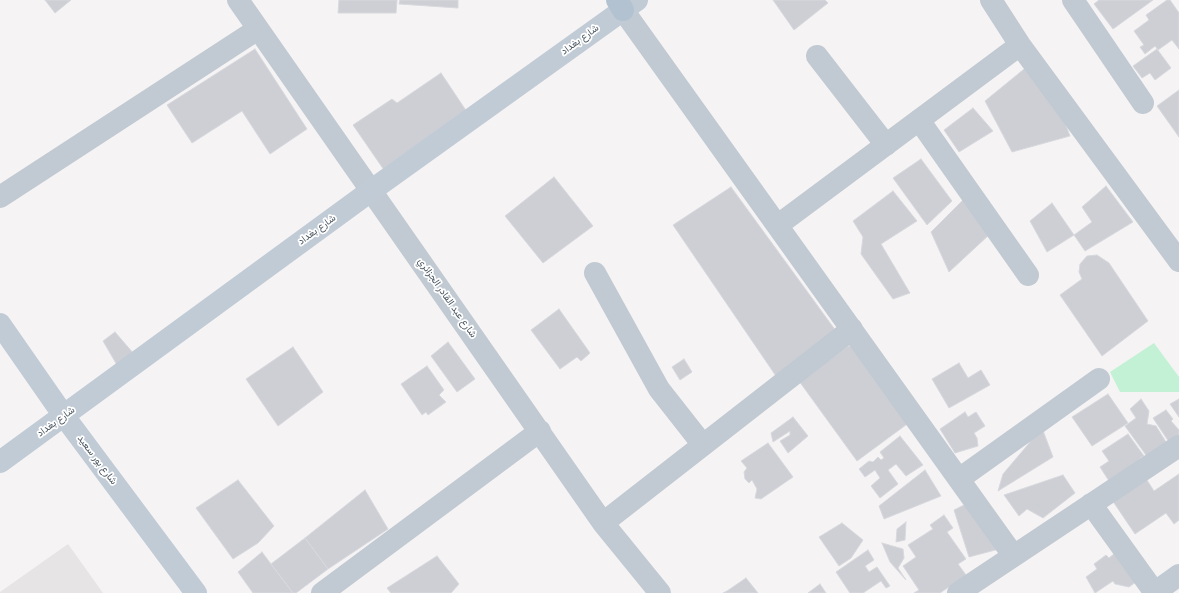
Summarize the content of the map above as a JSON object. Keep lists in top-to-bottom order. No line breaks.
{"streets":{"main road":["شارع بغداد","شارع بور سعيد"],"street":["شارع عبد القادر الجزائري"]},"crossings":[["شارع بغداد","شارع عبد القادر الجزائري"],["شارع بغداد","شارع بور سعيد"]]}
